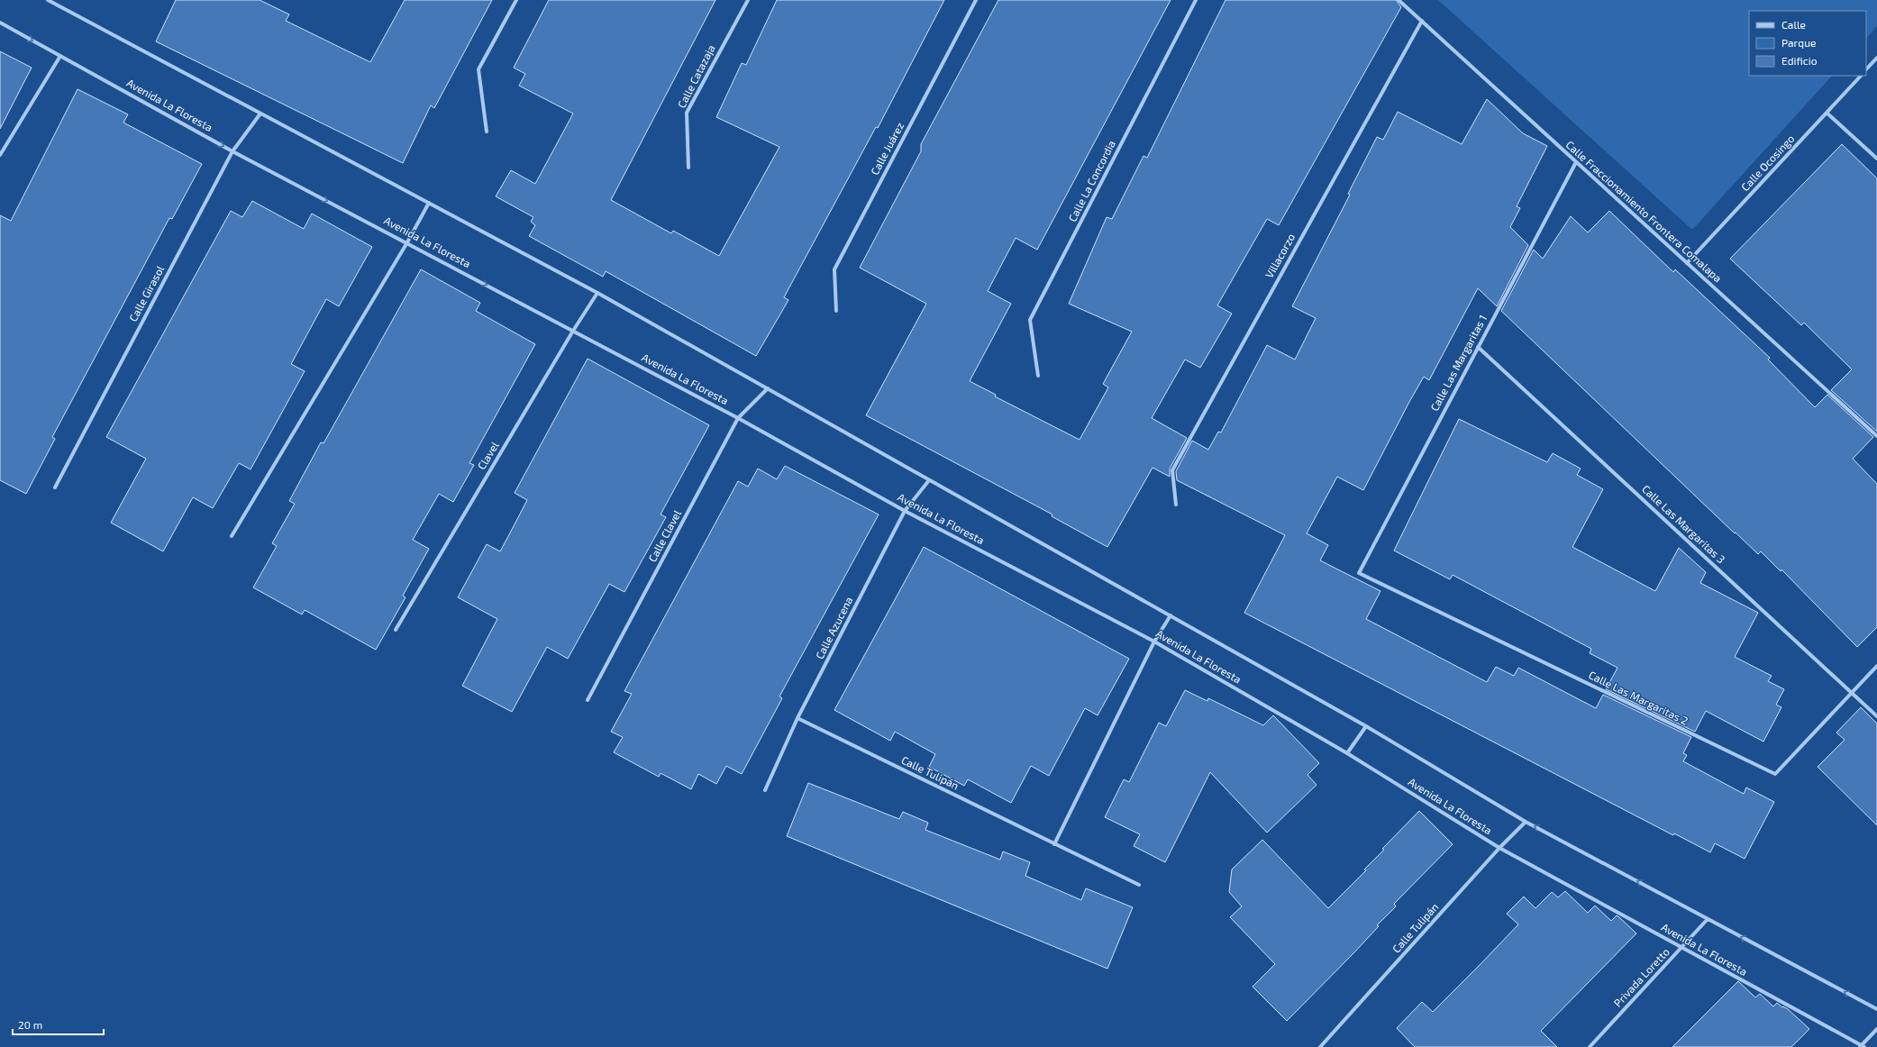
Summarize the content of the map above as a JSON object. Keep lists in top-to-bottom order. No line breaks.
{"streets":{"street":["Calle Catazaja","Avenida La Floresta","Calle Juárez","Calle Ocosingo","Calle La Concordia","Calle Fraccionamiento Frontera Comalapa","Villacorzo","Calle Girasol","Calle Las Margaritas 1","Clavel","Calle Las Margaritas 3","Calle Clavel","Calle Azucena","Calle Las Margaritas 2","Calle Tulipán","Privada Loretto"]},"crossings":[["Avenida La Floresta","Calle Girasol"],["Avenida La Floresta","Clavel"],["Avenida La Floresta","Calle Clavel"],["Avenida La Floresta","Calle Azucena"],["Avenida La Floresta","Calle Tulipán"],["Avenida La Floresta","Privada Loretto"],["Calle Ocosingo","Calle Fraccionamiento Frontera Comalapa"],["Calle Fraccionamiento Frontera Comalapa","Villacorzo"],["Calle Fraccionamiento Frontera Comalapa","Calle Las Margaritas 1"],["Calle Las Margaritas 1","Calle Las Margaritas 3"],["Calle Las Margaritas 1","Calle Las Margaritas 2"],["Calle Las Margaritas 3","Calle Las Margaritas 2"],["Calle Azucena","Calle Tulipán"]],"legend":["Calle","Parque","Edificio"],"scale_bar":"20 m"}
